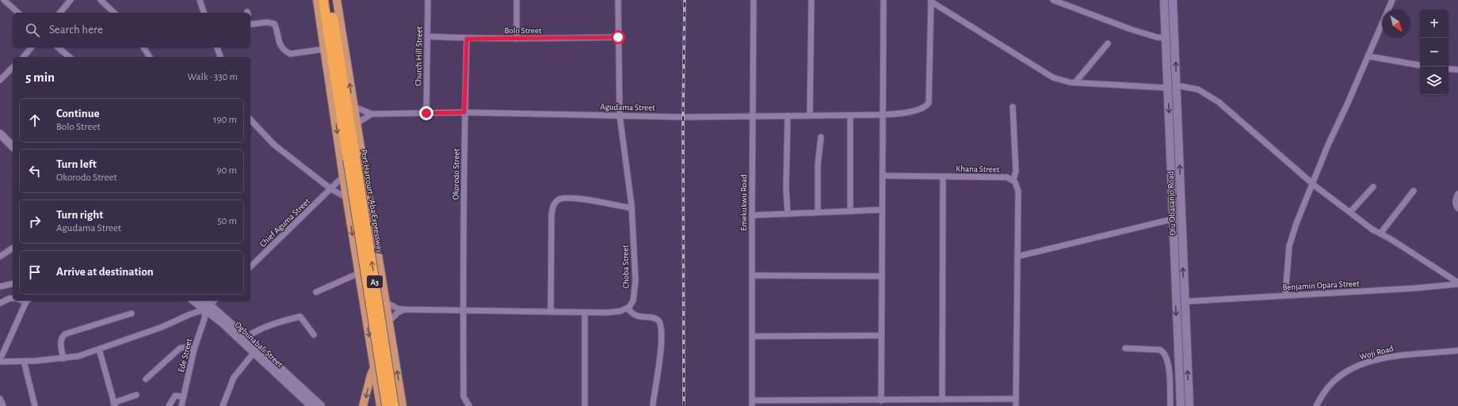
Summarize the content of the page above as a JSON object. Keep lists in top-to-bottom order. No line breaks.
{"streets":{"highway":["Port Harcourt - Aba Expressway","A3"],"main road":["Olu Obasanjo Road","Ogbunabali Street"],"street":["Bolo Street","Church Hill Street","Agudama Street","Khana Street","Okorodo Street","Emekukwu Road","Chief Aguma Street","Choba Street","Benjamin Opara Street","Woji Road","Ede Street"]},"crossings":[["Bolo Street","Church Hill Street"],["Bolo Street","Okorodo Street"],["Bolo Street","Choba Street"],["Church Hill Street","Agudama Street"],["Agudama Street","Okorodo Street"],["Agudama Street","Emekukwu Road"],["Agudama Street","Choba Street"],["Olu Obasanjo Road","Benjamin Opara Street"],["Ogbunabali Street","Ede Street"]],"north":"bottom right","page":{"map_buttons":["+","−"],"search":"Search here","heading":["5 min","Walk · 330 m"],"list":[["Continue","Bolo Street","190 m"],["Turn left","Okorodo Street","90 m"],["Turn right","Agudama Street","50 m"],"Arrive at destination"]}}
